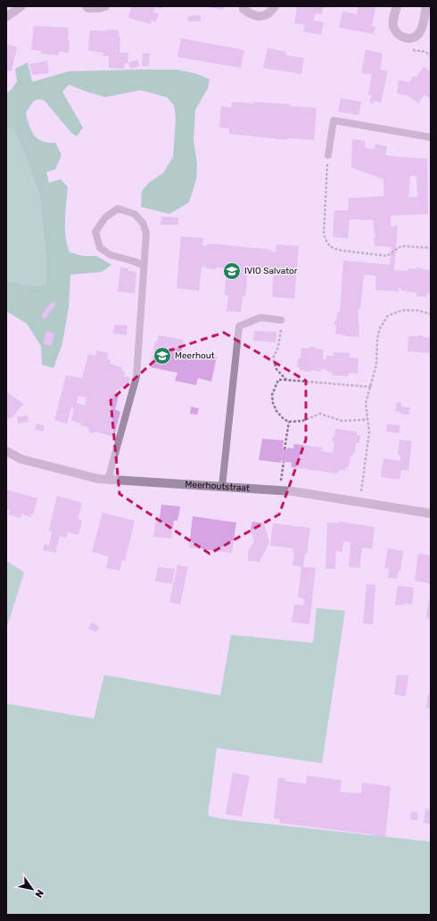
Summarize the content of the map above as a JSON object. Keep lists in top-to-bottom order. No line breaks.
{"streets":{"street":["Meerhoutstraat"]},"places":{"school or university":["IVIO Salvator","Meerhout"]},"north":"bottom right"}
